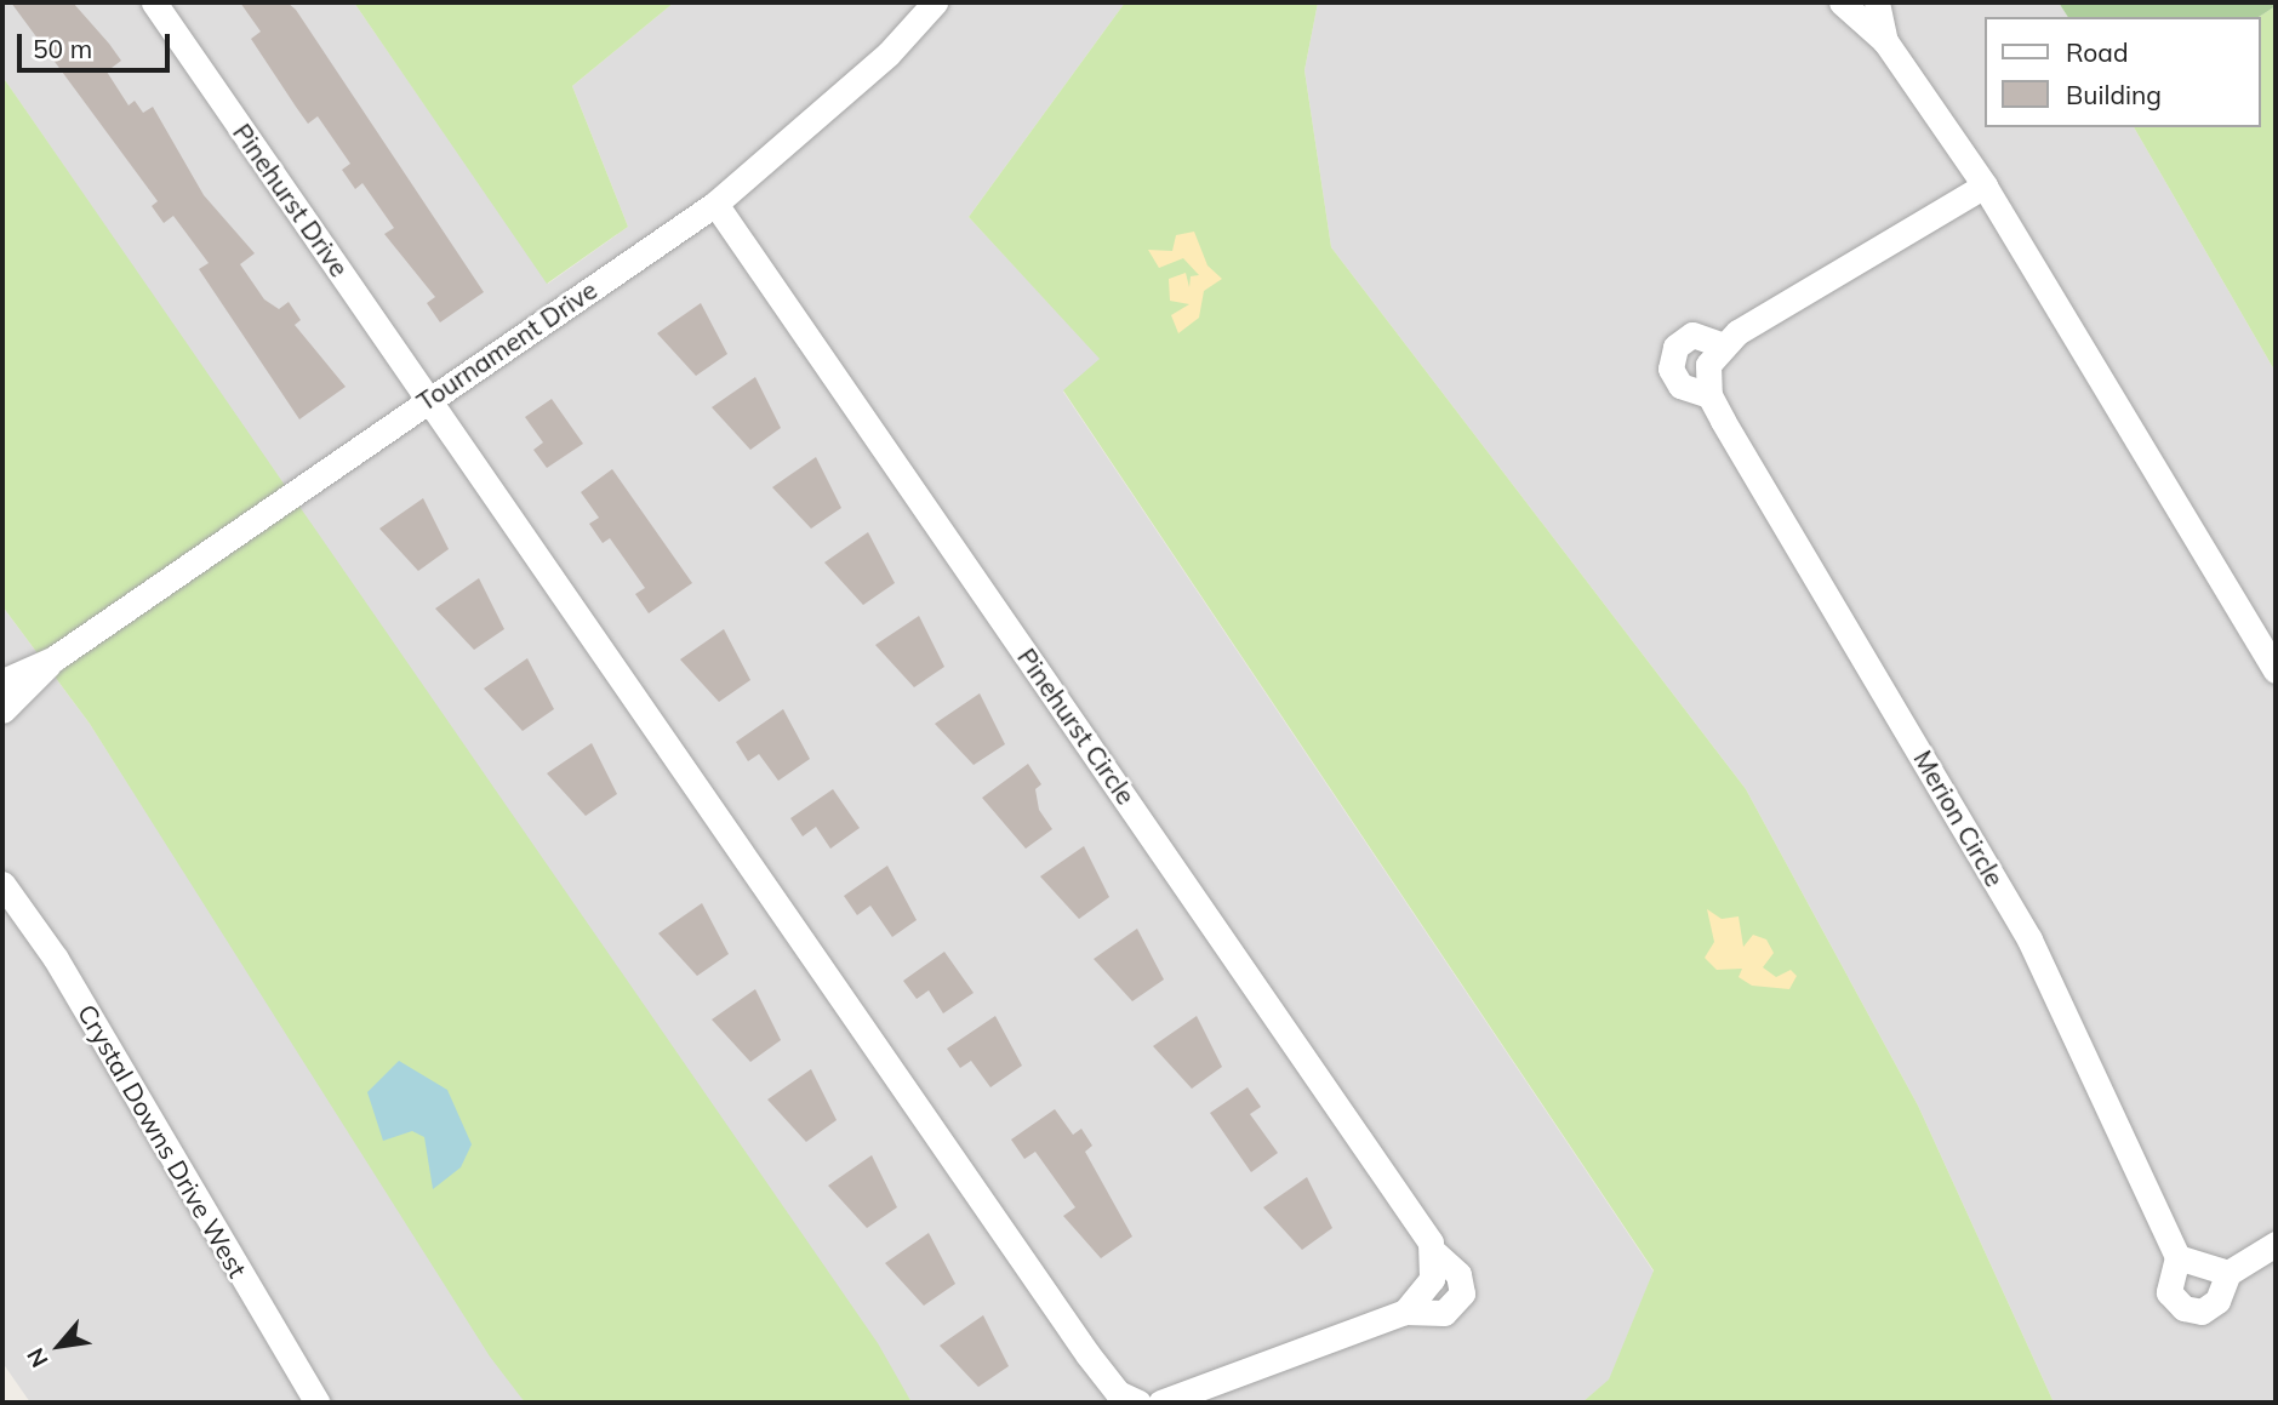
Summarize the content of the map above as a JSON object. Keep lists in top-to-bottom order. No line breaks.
{"streets":{"street":["Pinehurst Drive","Tournament Drive","Pinehurst Circle","Merion Circle","Crystal Downs Drive West"]},"crossings":[["Pinehurst Drive","Tournament Drive"],["Tournament Drive","Pinehurst Circle"]],"legend":["Road","Building"],"scale_bar":"50 m","north":"bottom left"}
